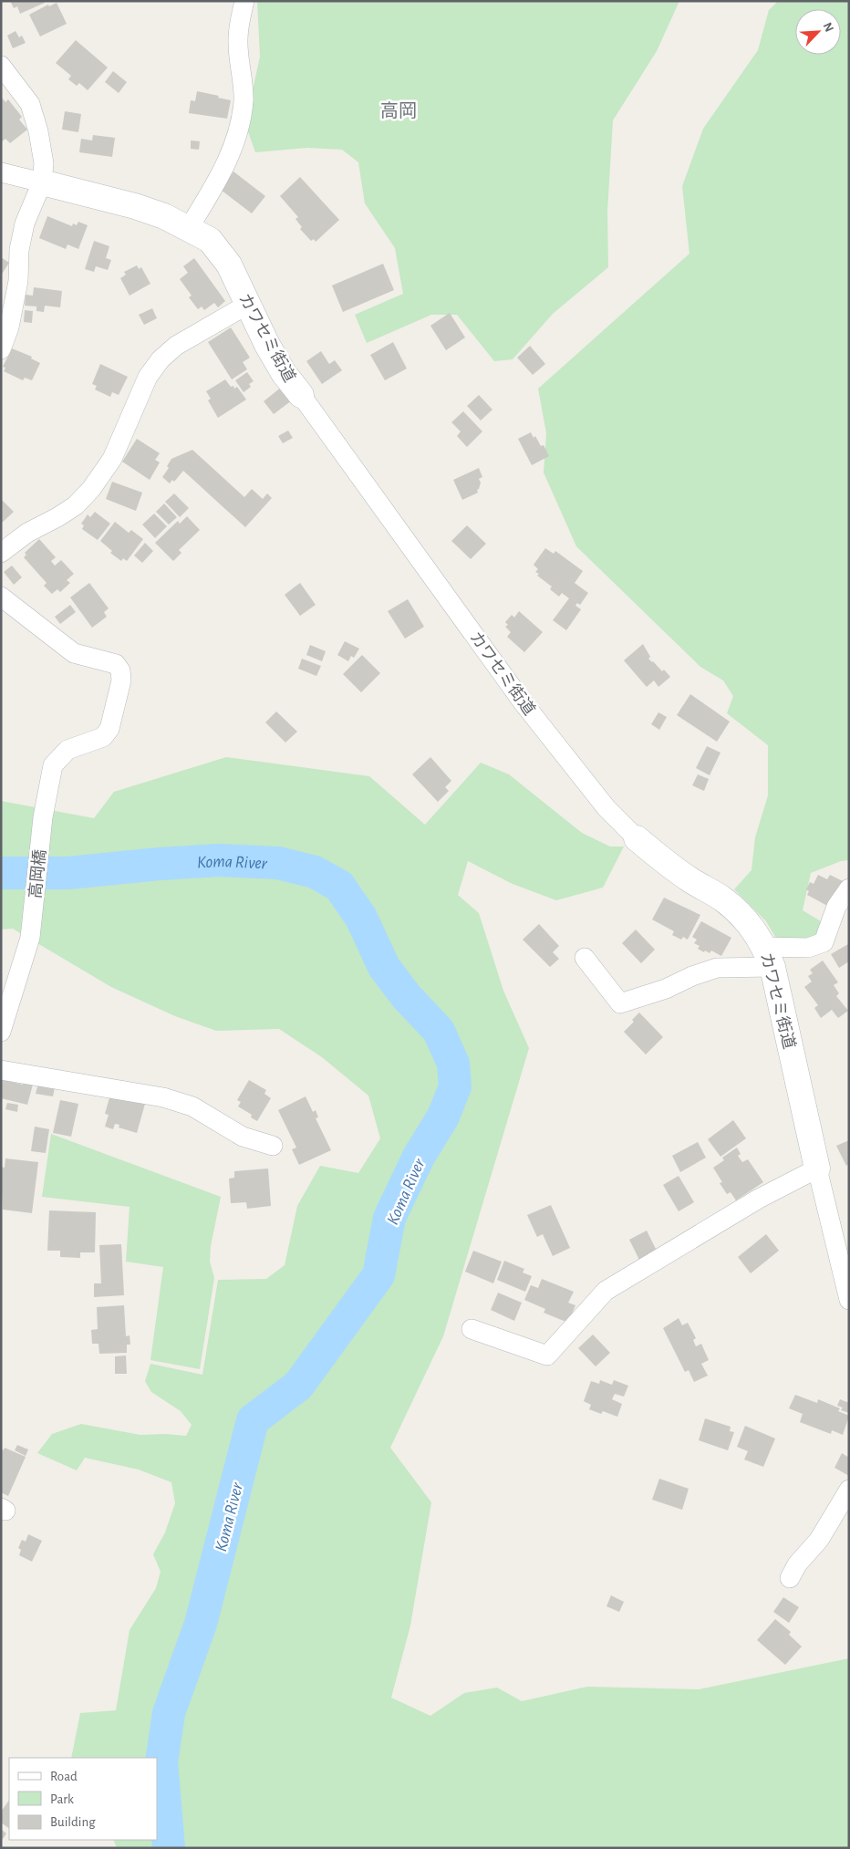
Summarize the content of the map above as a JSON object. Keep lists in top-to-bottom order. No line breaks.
{"streets":{"street":["カワセミ街道","高岡橋"]},"districts":["高岡"],"water":["Koma River"],"legend":["Road","Park","Building"],"north":"top right"}
